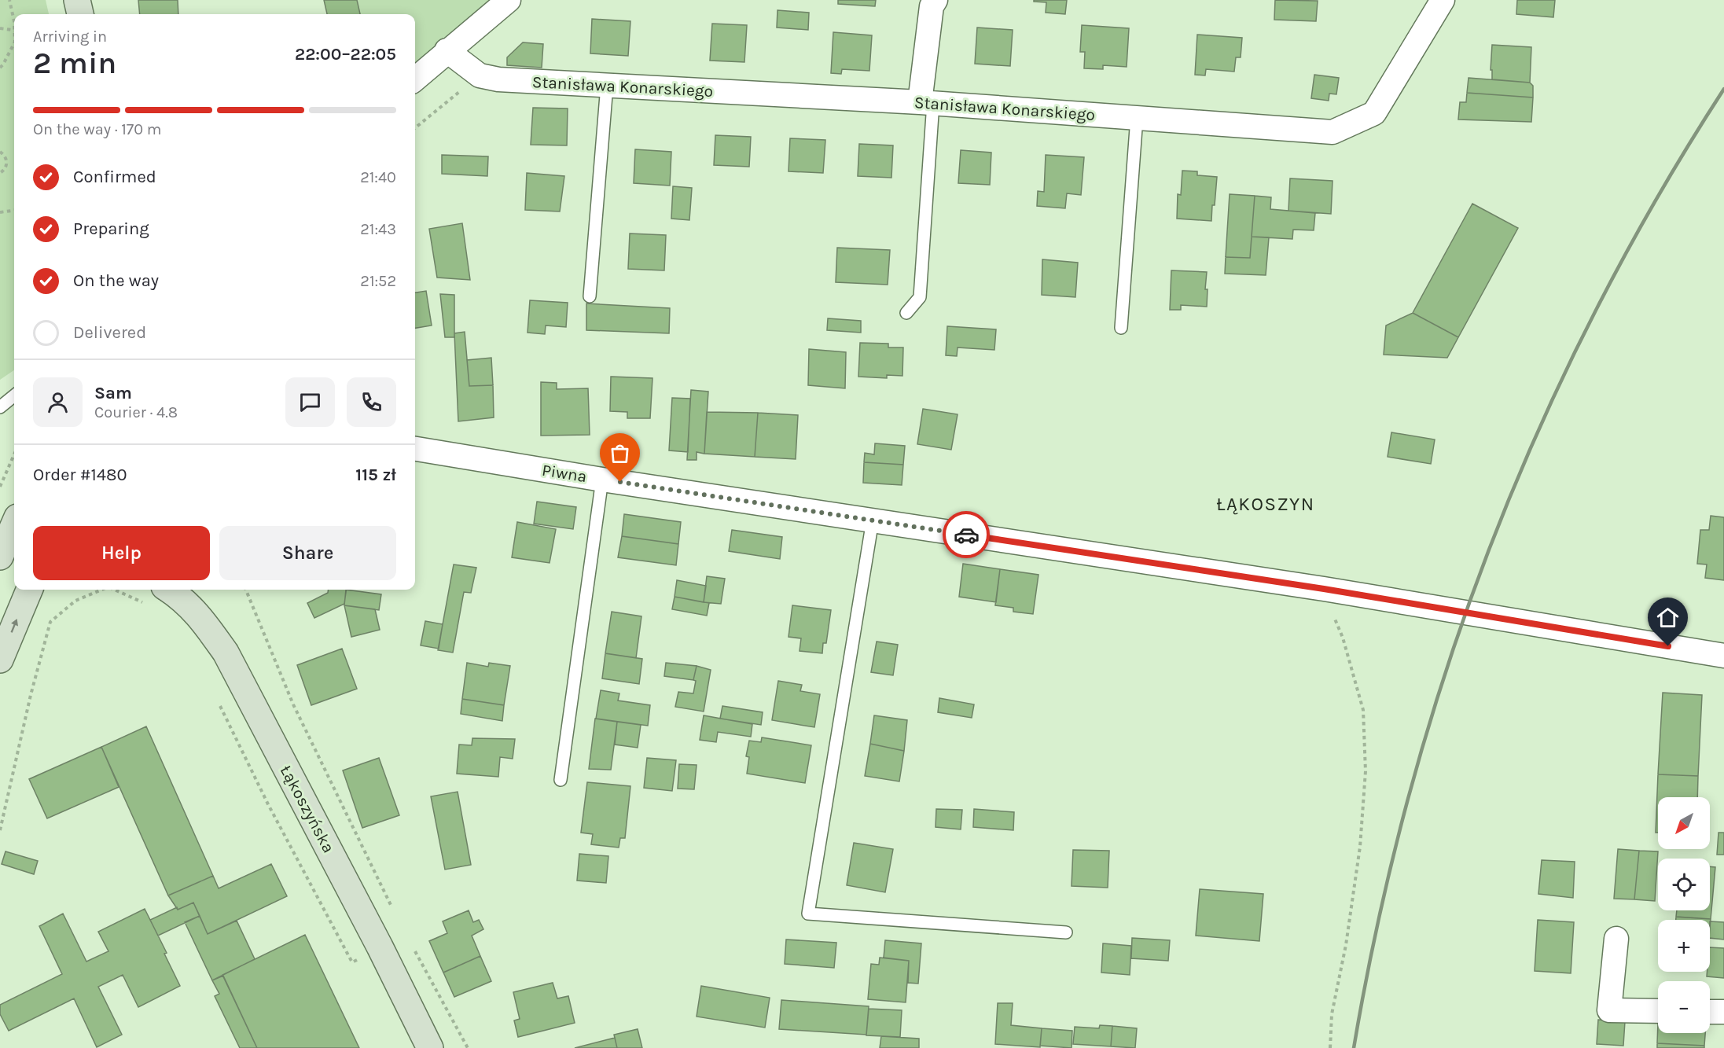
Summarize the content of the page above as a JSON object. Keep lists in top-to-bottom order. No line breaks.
{"streets":{"street":["Stanisława Konarskiego","Piwna","Łąkoszyńska"]},"districts":["ŁĄKOSZYN"],"north":"bottom left","page":{"heading":["2 min","Arriving in","22:00–22:05"],"panel":["Sam","Courier · 4.8","Order #1480","115 zł"],"bar":"On the way · 170 m","list":[["Confirmed","21:40"],["Preparing","21:43"],["On the way","21:52"],"Delivered"],"buttons":["Help","Share"],"map_buttons":["+","−"]}}
